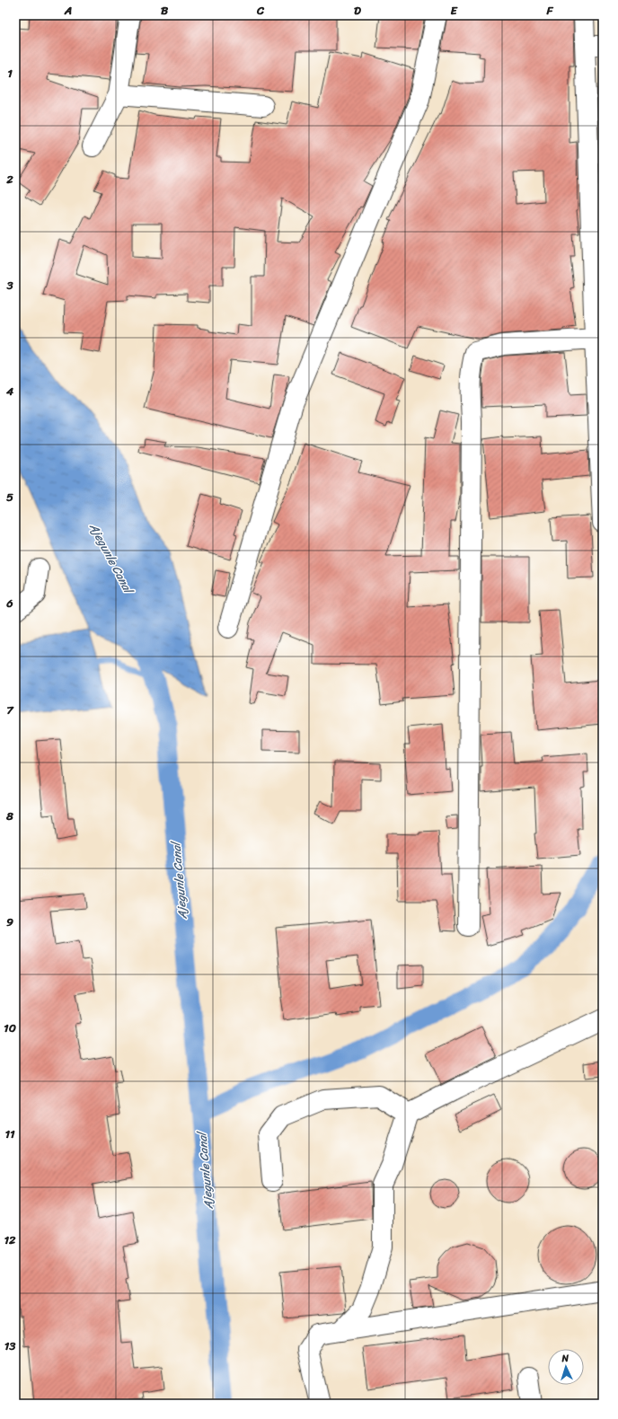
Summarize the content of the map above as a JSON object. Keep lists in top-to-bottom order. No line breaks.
{"water":["Ajegunle Canal"],"north":"top","grid":{"columns":["A","B","C","D","E","F"],"rows":["1","2","3","4","5","6","7","8","9","10","11","12","13"]}}
